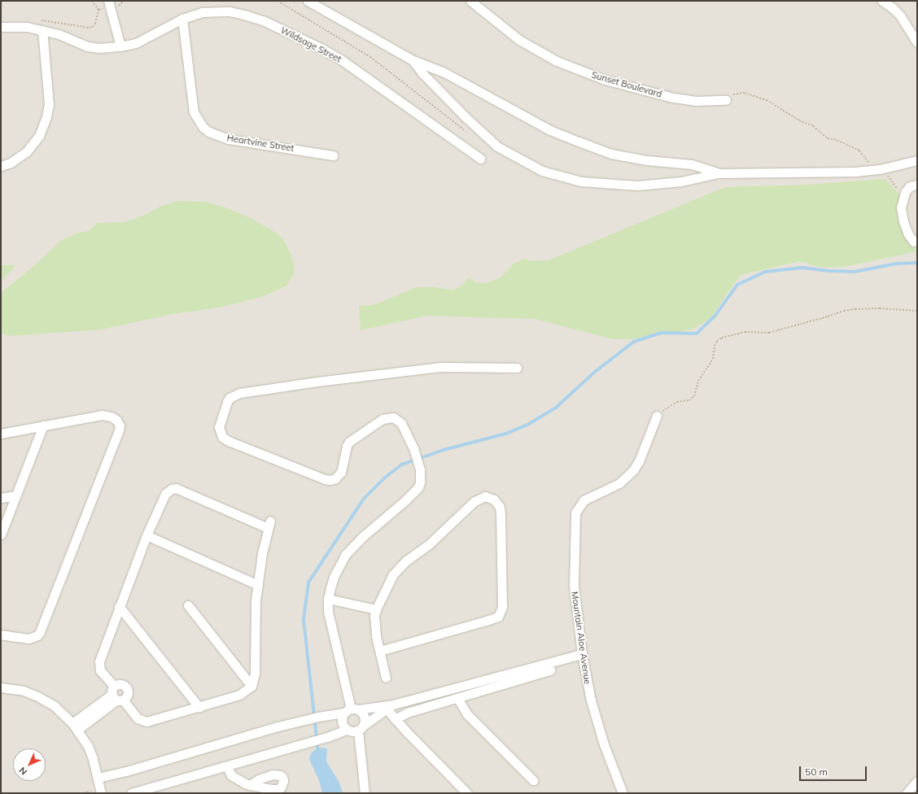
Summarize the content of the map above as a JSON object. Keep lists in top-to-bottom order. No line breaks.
{"streets":{"street":["Wildsage Street","Sunset Boulevard","Heartvine Street","Mountain Aloe Avenue"]},"crossings":[["Wildsage Street","Heartvine Street"]],"scale_bar":"50 m","north":"bottom left"}
